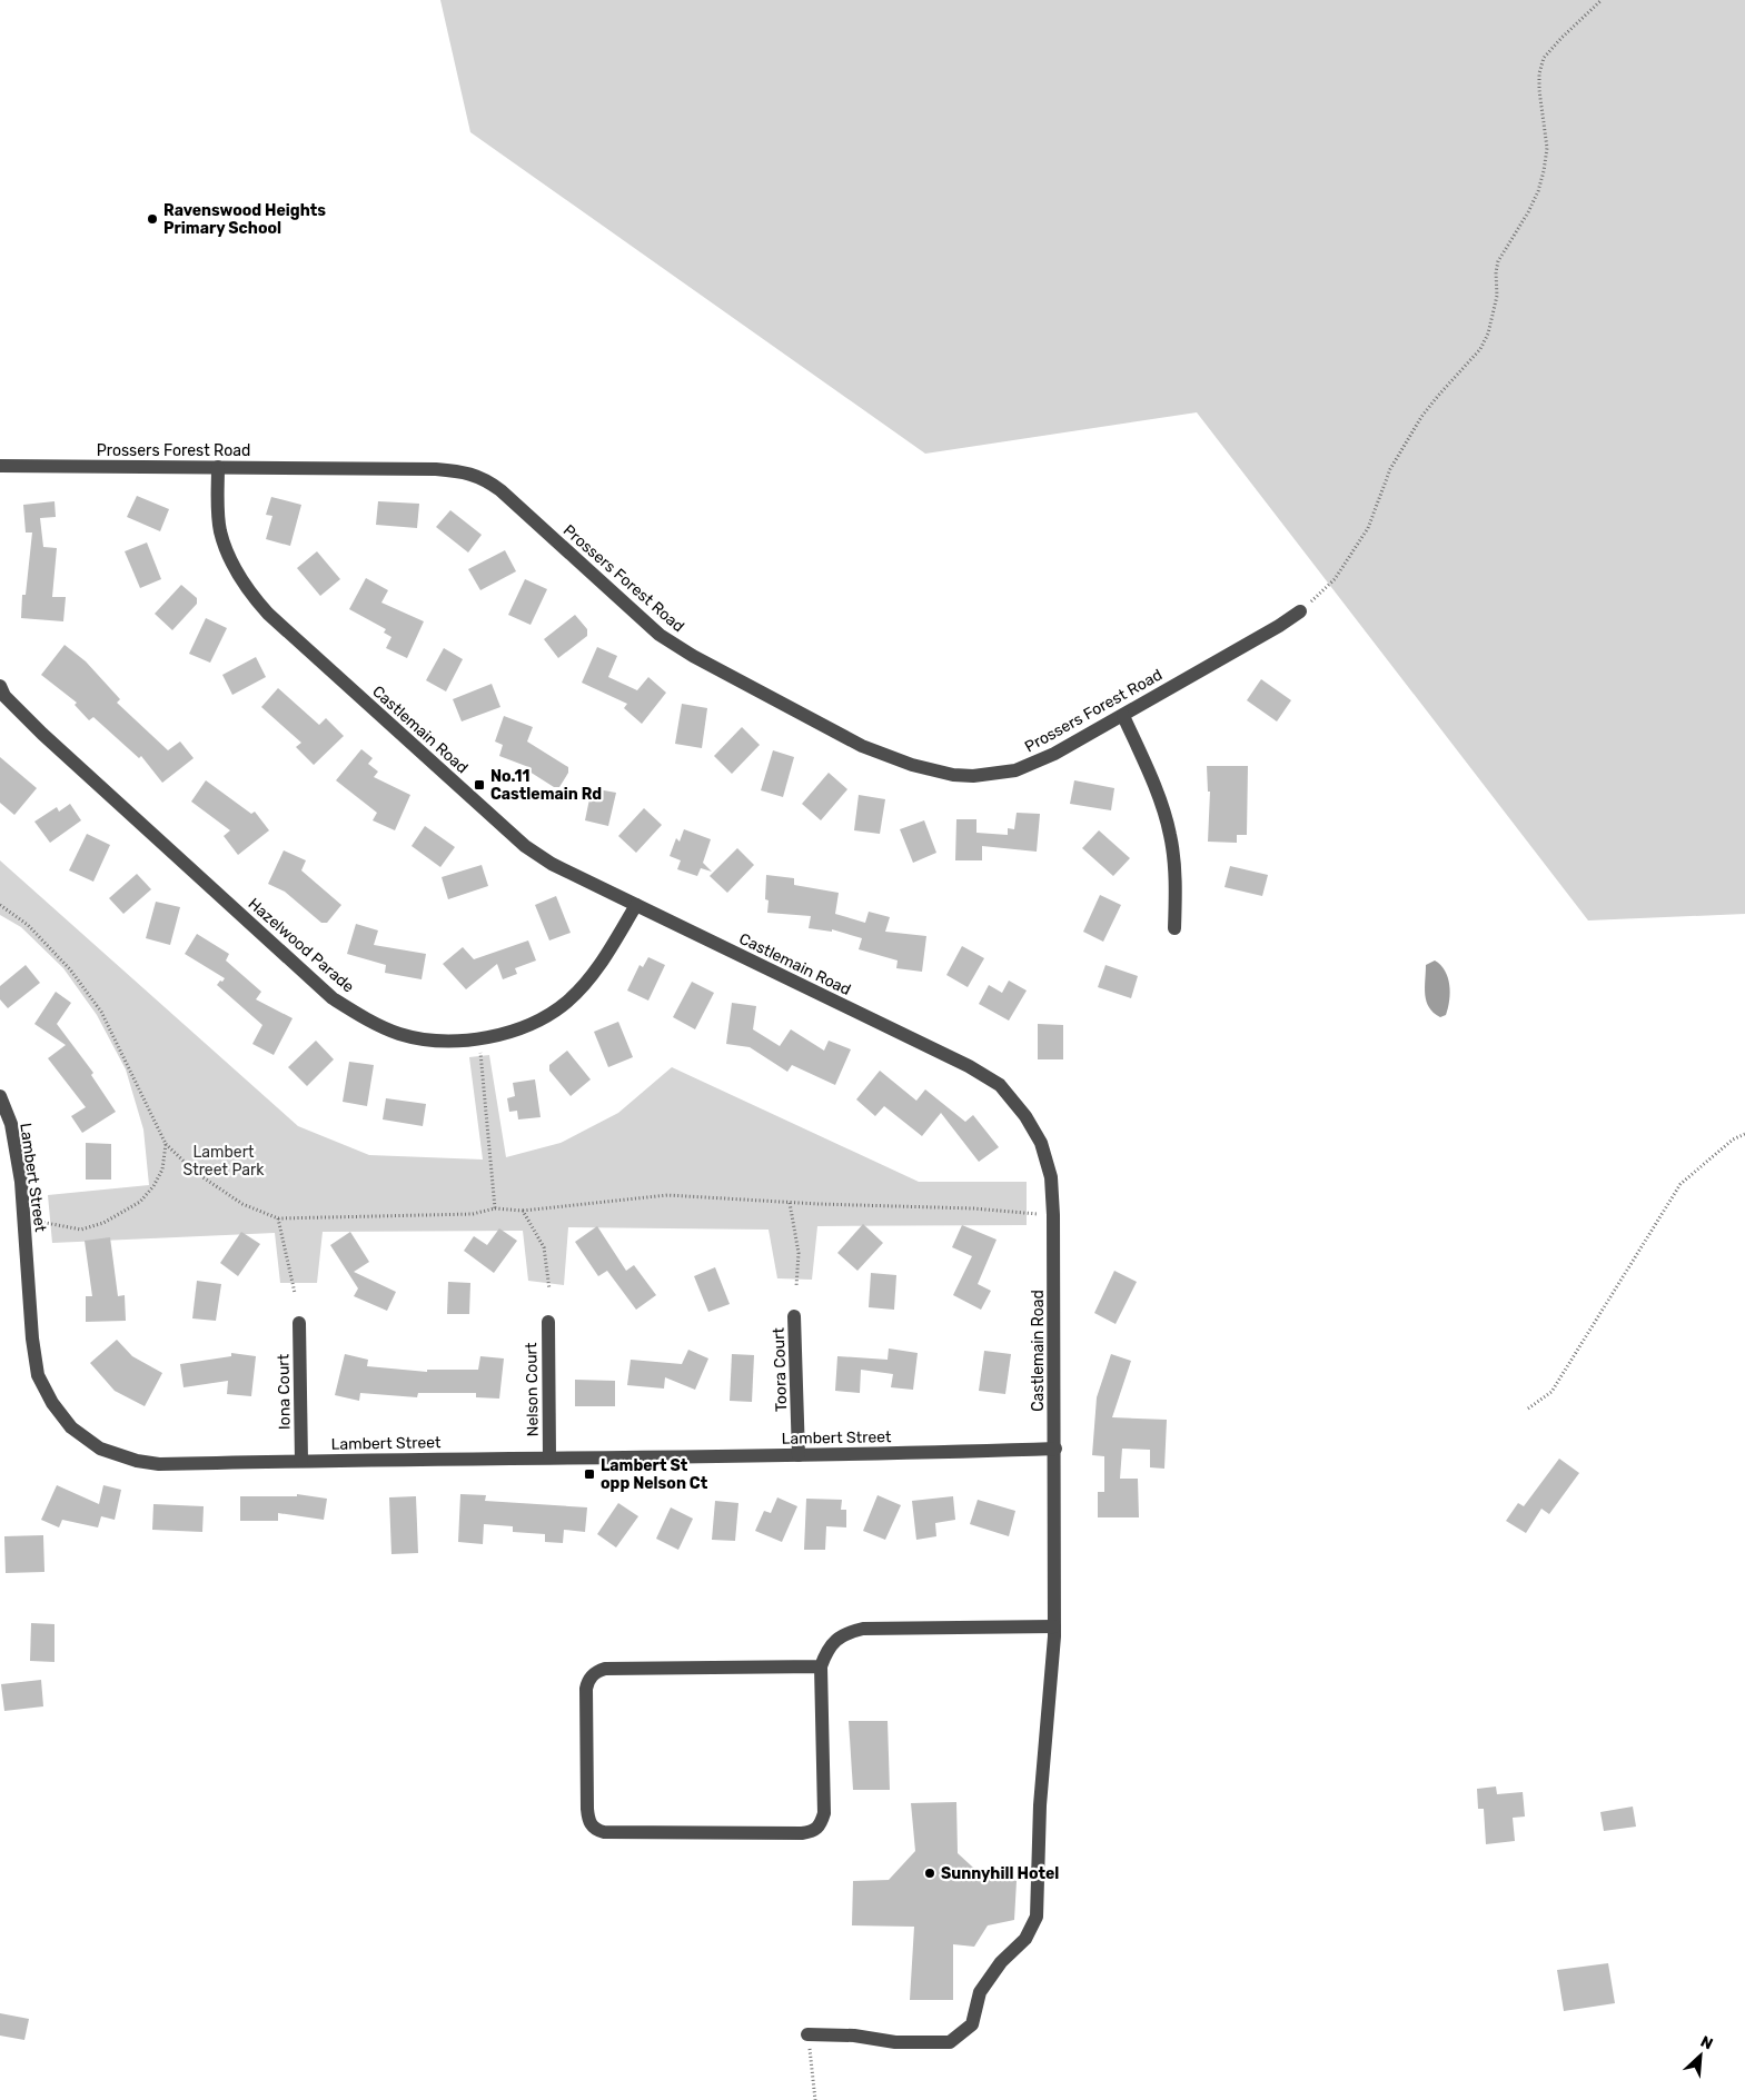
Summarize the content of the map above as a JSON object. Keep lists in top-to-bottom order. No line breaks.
{"streets":{"street":["Prossers Forest Road","Castlemain Road","Hazelwood Parade","Lambert Street","Toora Court","Nelson Court","Iona Court"]},"crossings":[["Prossers Forest Road","Castlemain Road"],["Castlemain Road","Hazelwood Parade"],["Castlemain Road","Lambert Street"],["Lambert Street","Toora Court"],["Lambert Street","Nelson Court"],["Lambert Street","Iona Court"]],"parks":["Lambert Street Park"],"places":{"other":["Ravenswood Heights Primary School","Sunnyhill Hotel"],"transit":["No.11 Castlemain Rd","Lambert St opp Nelson Ct"]},"north":"top right"}
